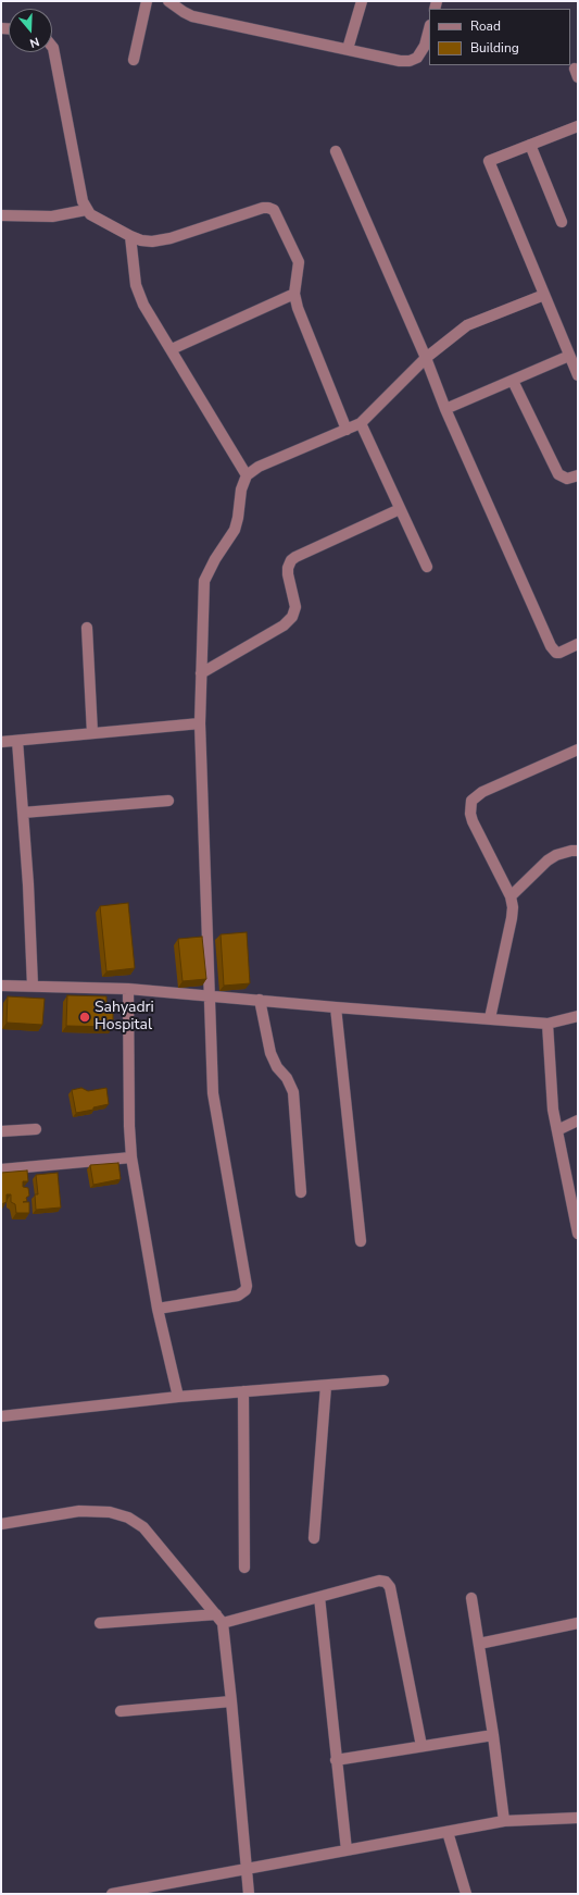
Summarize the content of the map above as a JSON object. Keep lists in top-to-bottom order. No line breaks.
{"places":["Sahyadri Hospital"],"legend":["Road","Building"],"north":"bottom"}
